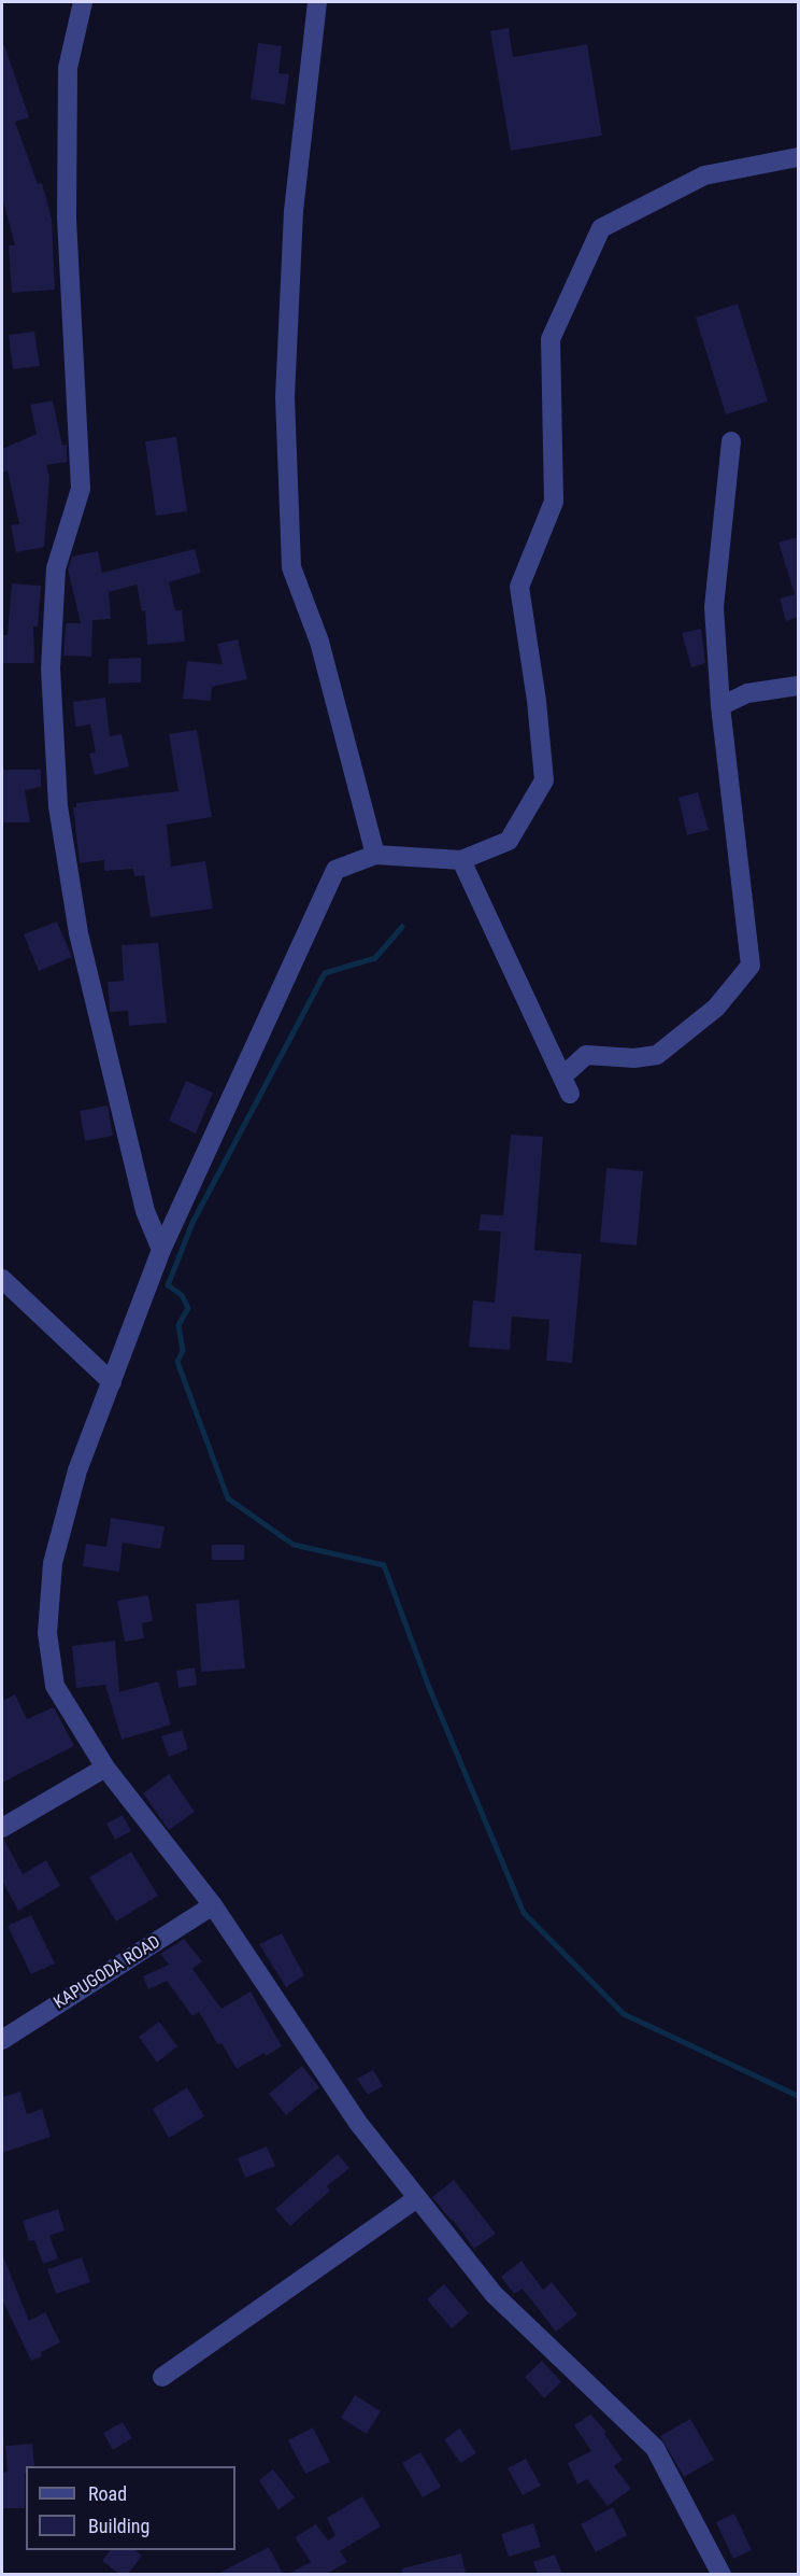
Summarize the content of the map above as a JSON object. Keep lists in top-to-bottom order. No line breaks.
{"streets":{"street":["KAPUGODA ROAD"]},"legend":["Road","Building"]}
